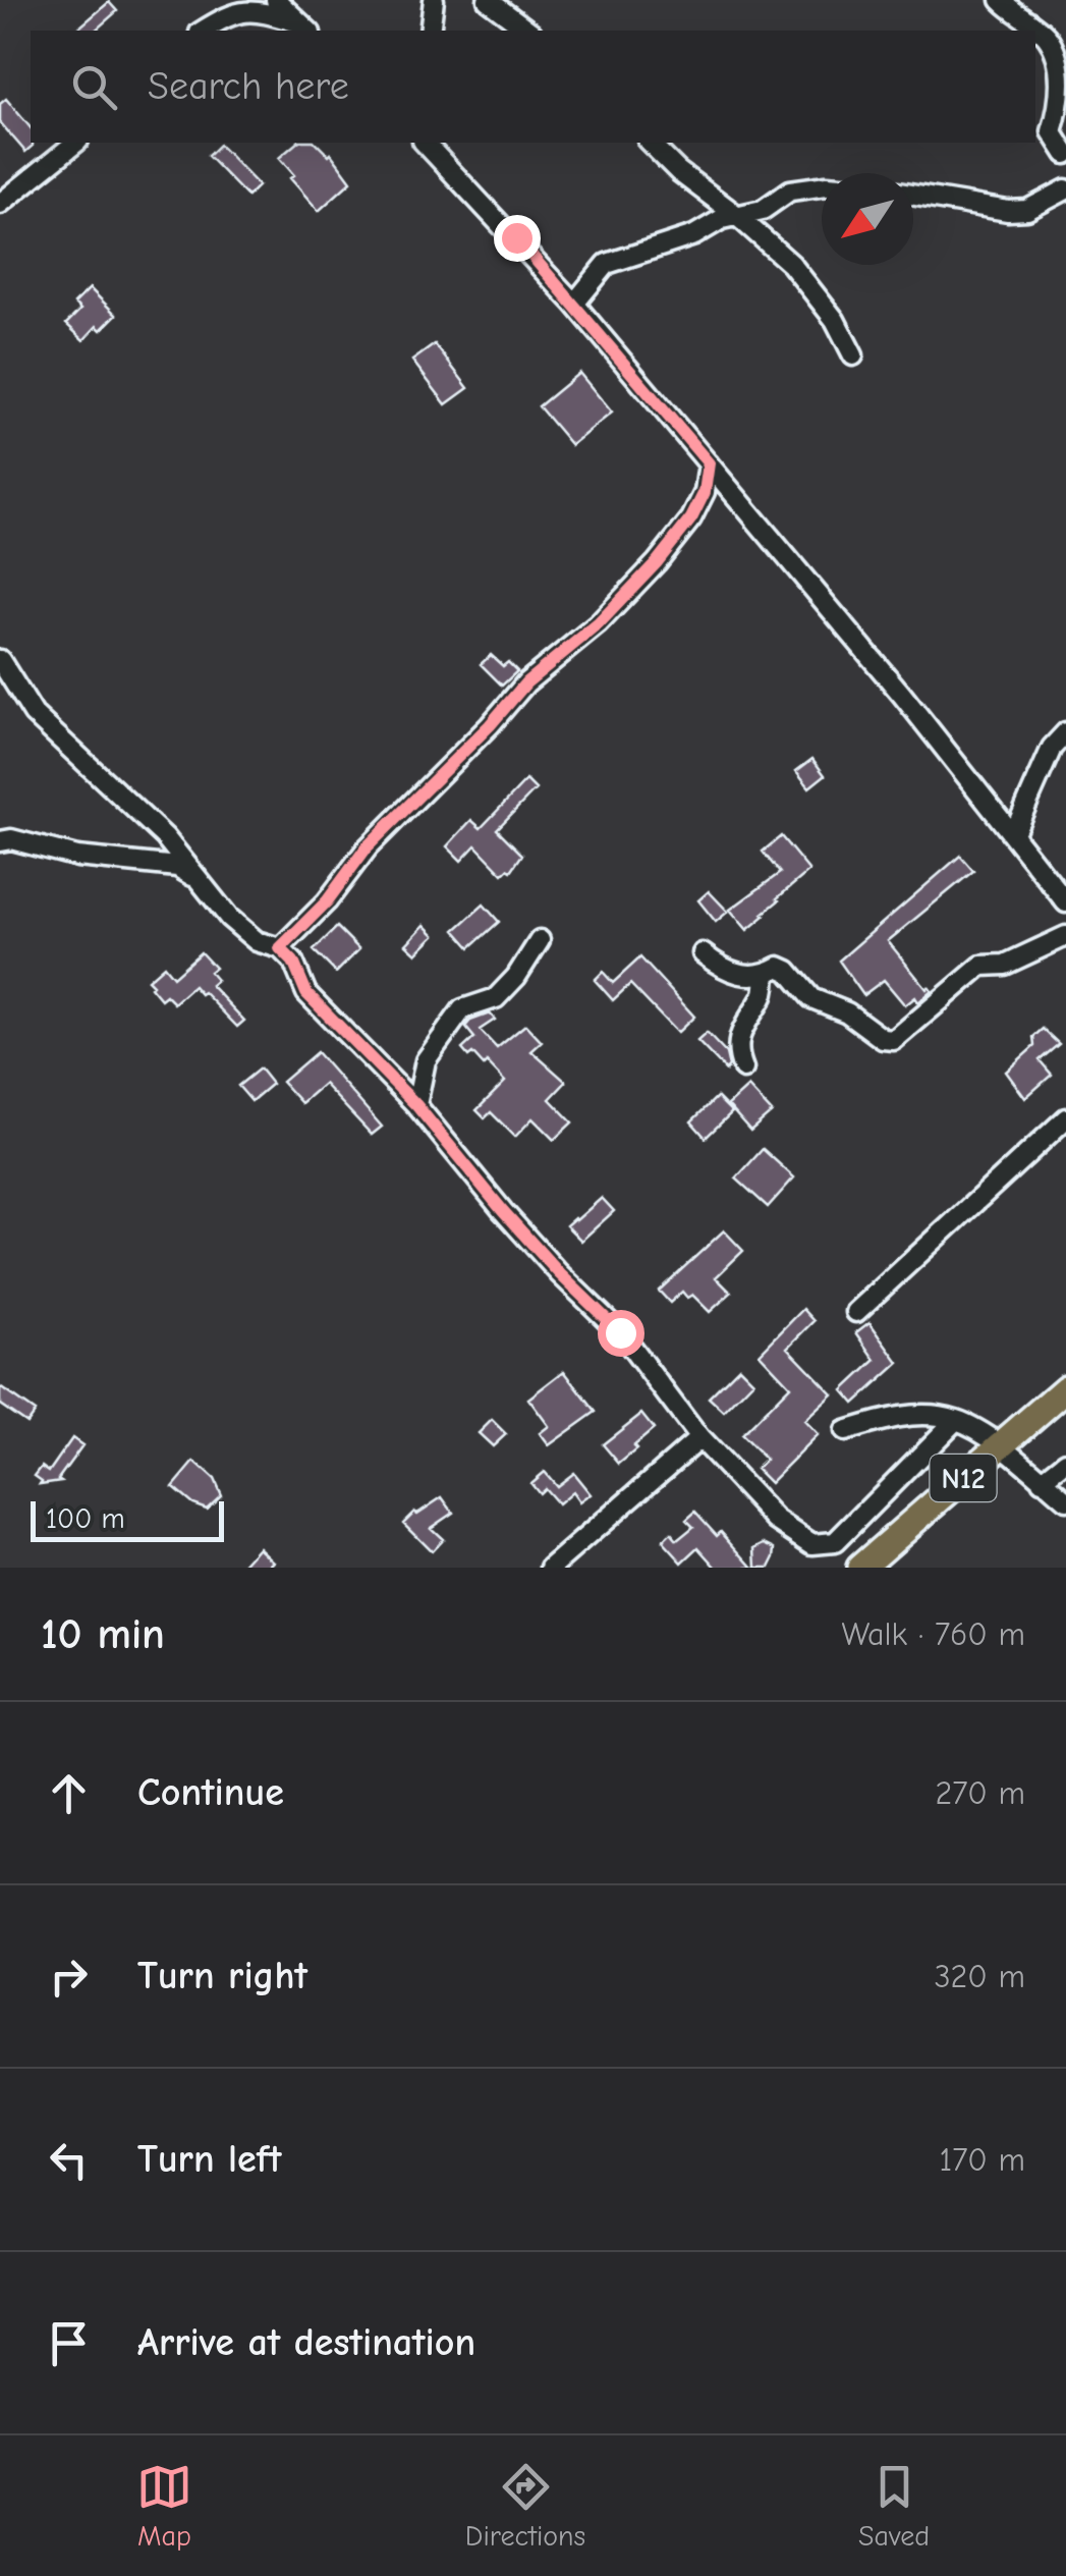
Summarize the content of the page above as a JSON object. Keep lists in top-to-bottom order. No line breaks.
{"streets":{"highway":["N12"]},"scale_bar":"100 m","north":"bottom left","page":{"search":"Search here","scale":"100 m","heading":["10 min","Walk · 760 m"],"list":[["Continue","270 m"],["Turn right","320 m"],["Turn left","170 m"],"Arrive at destination"],"nav":["Map","Directions","Saved"]}}
